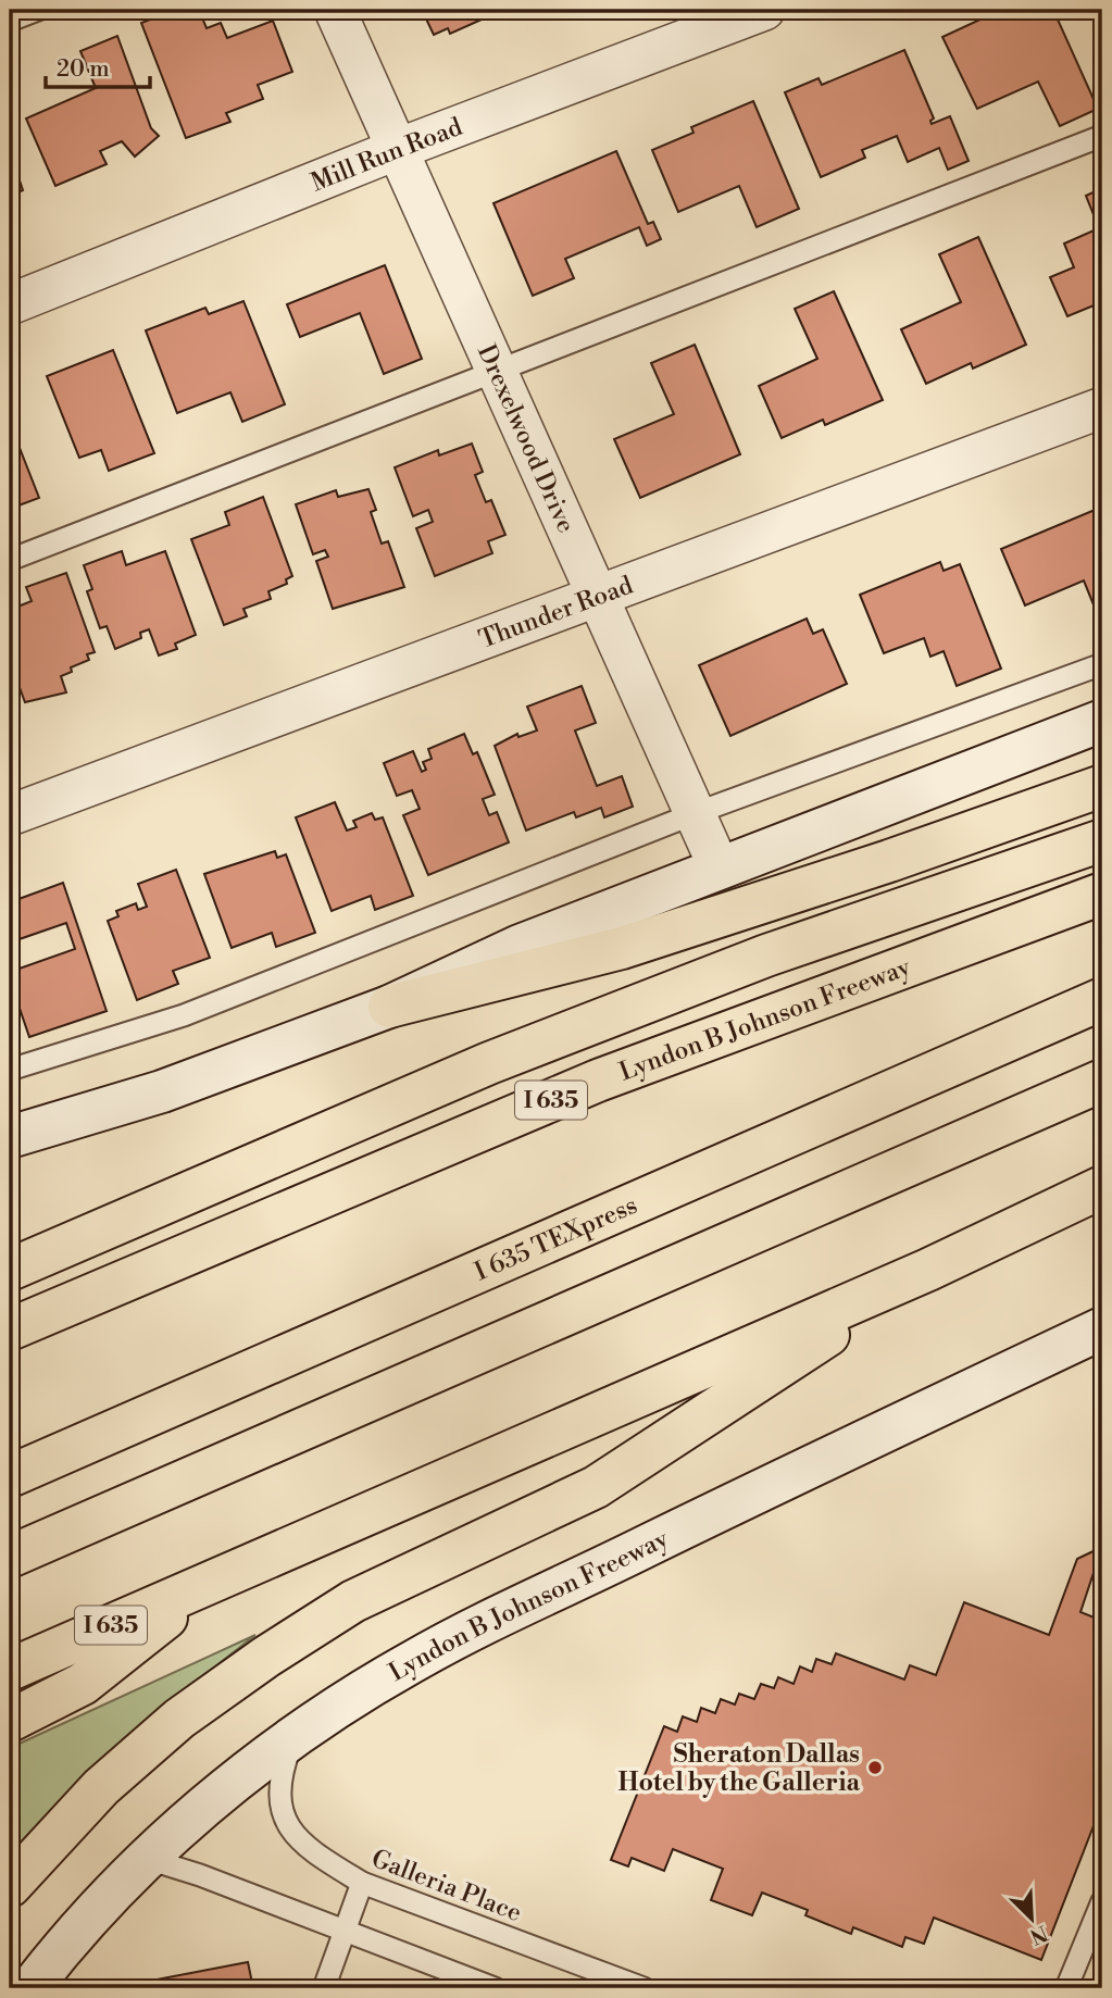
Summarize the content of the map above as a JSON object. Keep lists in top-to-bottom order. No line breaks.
{"streets":{"highway":["Lyndon B Johnson Freeway","I 635","I 635 TEXpress"],"street":["Mill Run Road","Drexelwood Drive","Thunder Road"],"lane":["Galleria Place"]},"crossings":[["Mill Run Road","Drexelwood Drive"],["Drexelwood Drive","Thunder Road"],["Lyndon B Johnson Freeway","Galleria Place"]],"places":["Sheraton Dallas Hotel by the Galleria"],"scale_bar":"20 m","north":"bottom right"}
